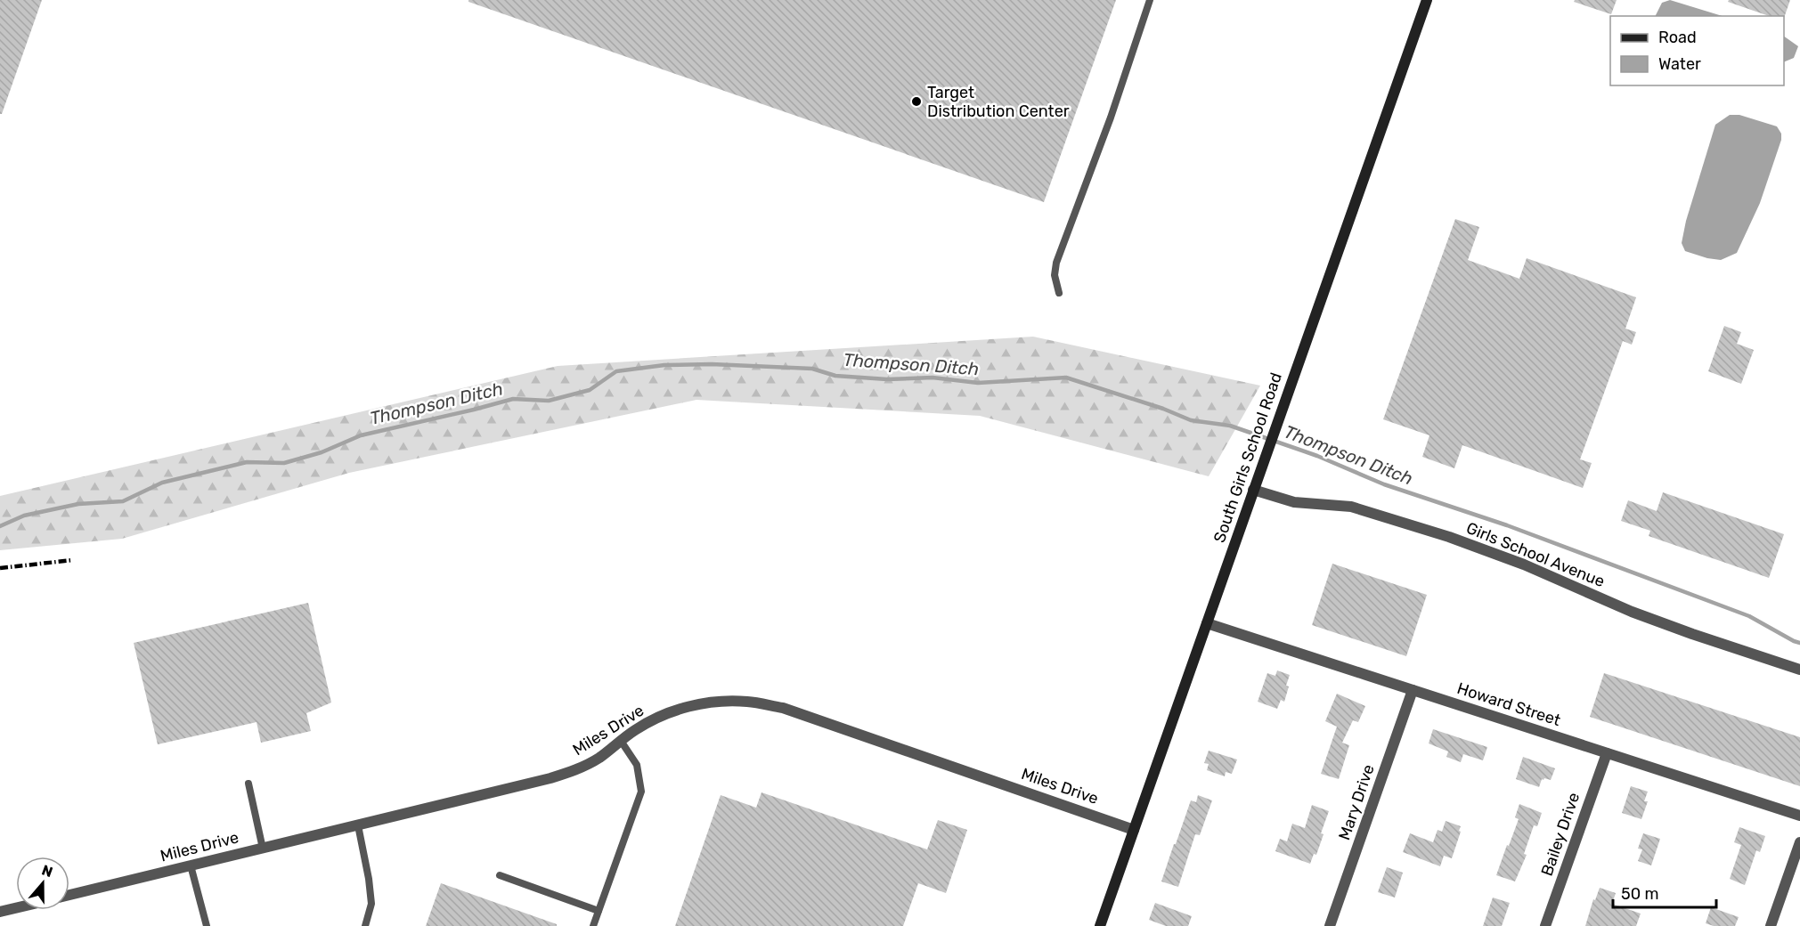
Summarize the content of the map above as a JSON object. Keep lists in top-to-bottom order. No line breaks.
{"streets":{"main road":["South Girls School Road"],"street":["Girls School Avenue","Howard Street","Miles Drive","Mary Drive","Bailey Drive"]},"crossings":[["South Girls School Road","Girls School Avenue"],["South Girls School Road","Howard Street"],["South Girls School Road","Miles Drive"],["Howard Street","Mary Drive"],["Howard Street","Bailey Drive"]],"water":["Thompson Ditch"],"places":["Target Distribution Center"],"legend":["Road","Water"],"scale_bar":"50 m","north":"top"}
